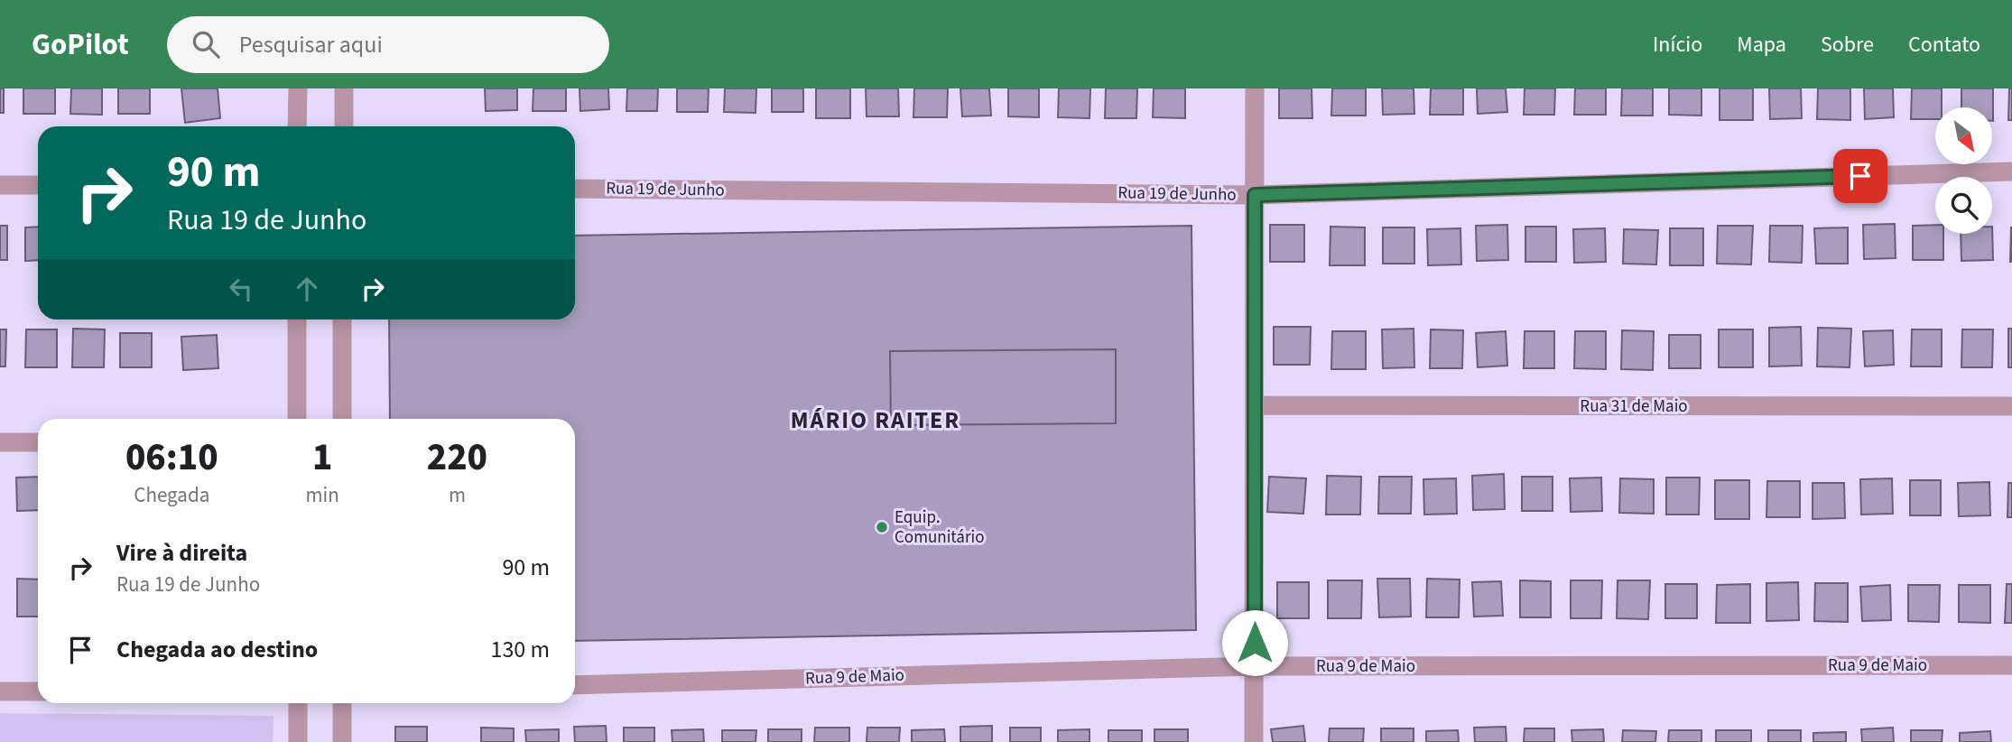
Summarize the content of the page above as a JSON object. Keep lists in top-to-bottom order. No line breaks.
{"streets":{"street":["Rua 19 de Junho","Rua 31 de Maio","Rua 9 de Maio"]},"districts":["MÁRIO RAITER"],"places":["Equip. Comunitário"],"north":"bottom right","page":{"header":"GoPilot","search":"Pesquisar aqui","nav":["Início","Mapa","Sobre","Contato"],"turn":["90 m","Rua 19 de Junho"],"eta":["06:10","Chegada","1","min","220","m"],"list":[{"name":"Vire à direita","note":"Rua 19 de Junho","value":"90 m"},{"name":"Chegada ao destino","value":"130 m"}]}}
